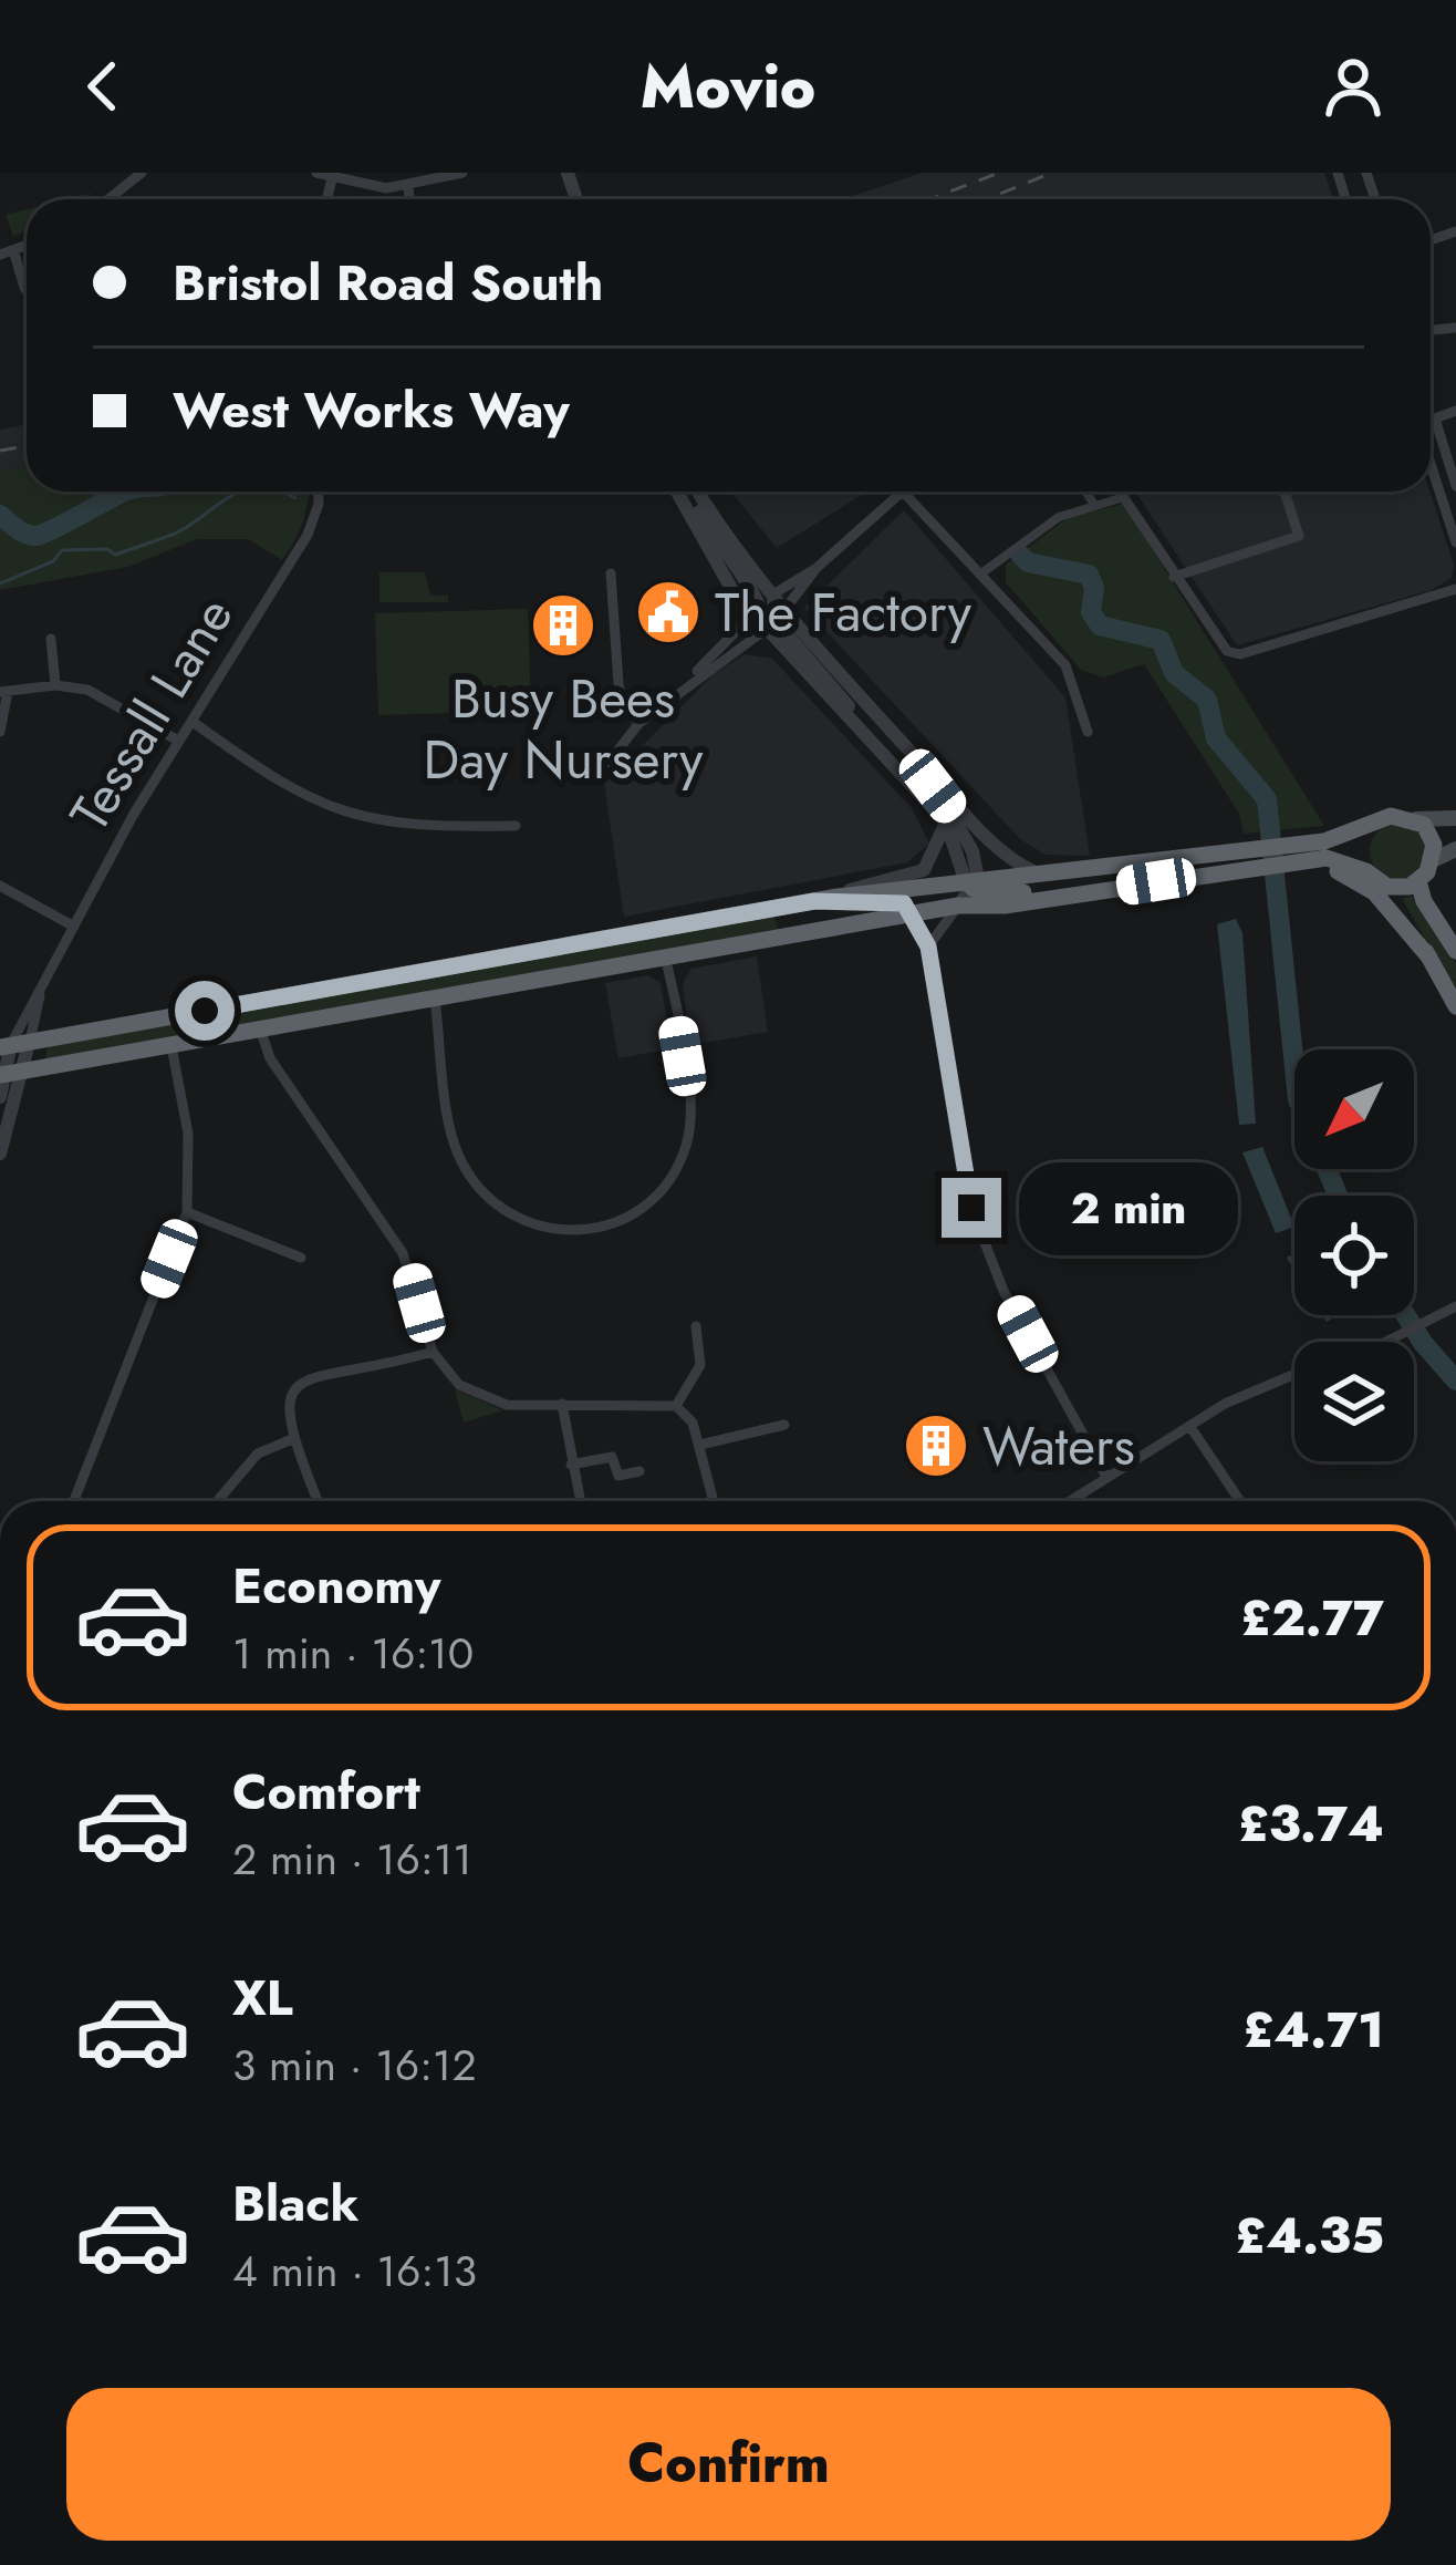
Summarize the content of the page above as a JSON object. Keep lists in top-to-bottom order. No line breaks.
{"streets":{"street":["Tessall Lane"]},"places":{"public building":["The Factory"],"building":["Busy Bees Day Nursery","Waters"]},"north":"bottom left","page":{"header":"Movio","banner":["Bristol Road South","West Works Way"],"bubble":"2 min","list":[{"name":"Economy","note":"1 min · 16:10","value":"£2.77"},{"name":"Comfort","note":"2 min · 16:11","value":"£3.74"},{"name":"XL","note":"3 min · 16:12","value":"£4.71"},{"name":"Black","note":"4 min · 16:13","value":"£4.35"}],"buttons":"Confirm"}}
